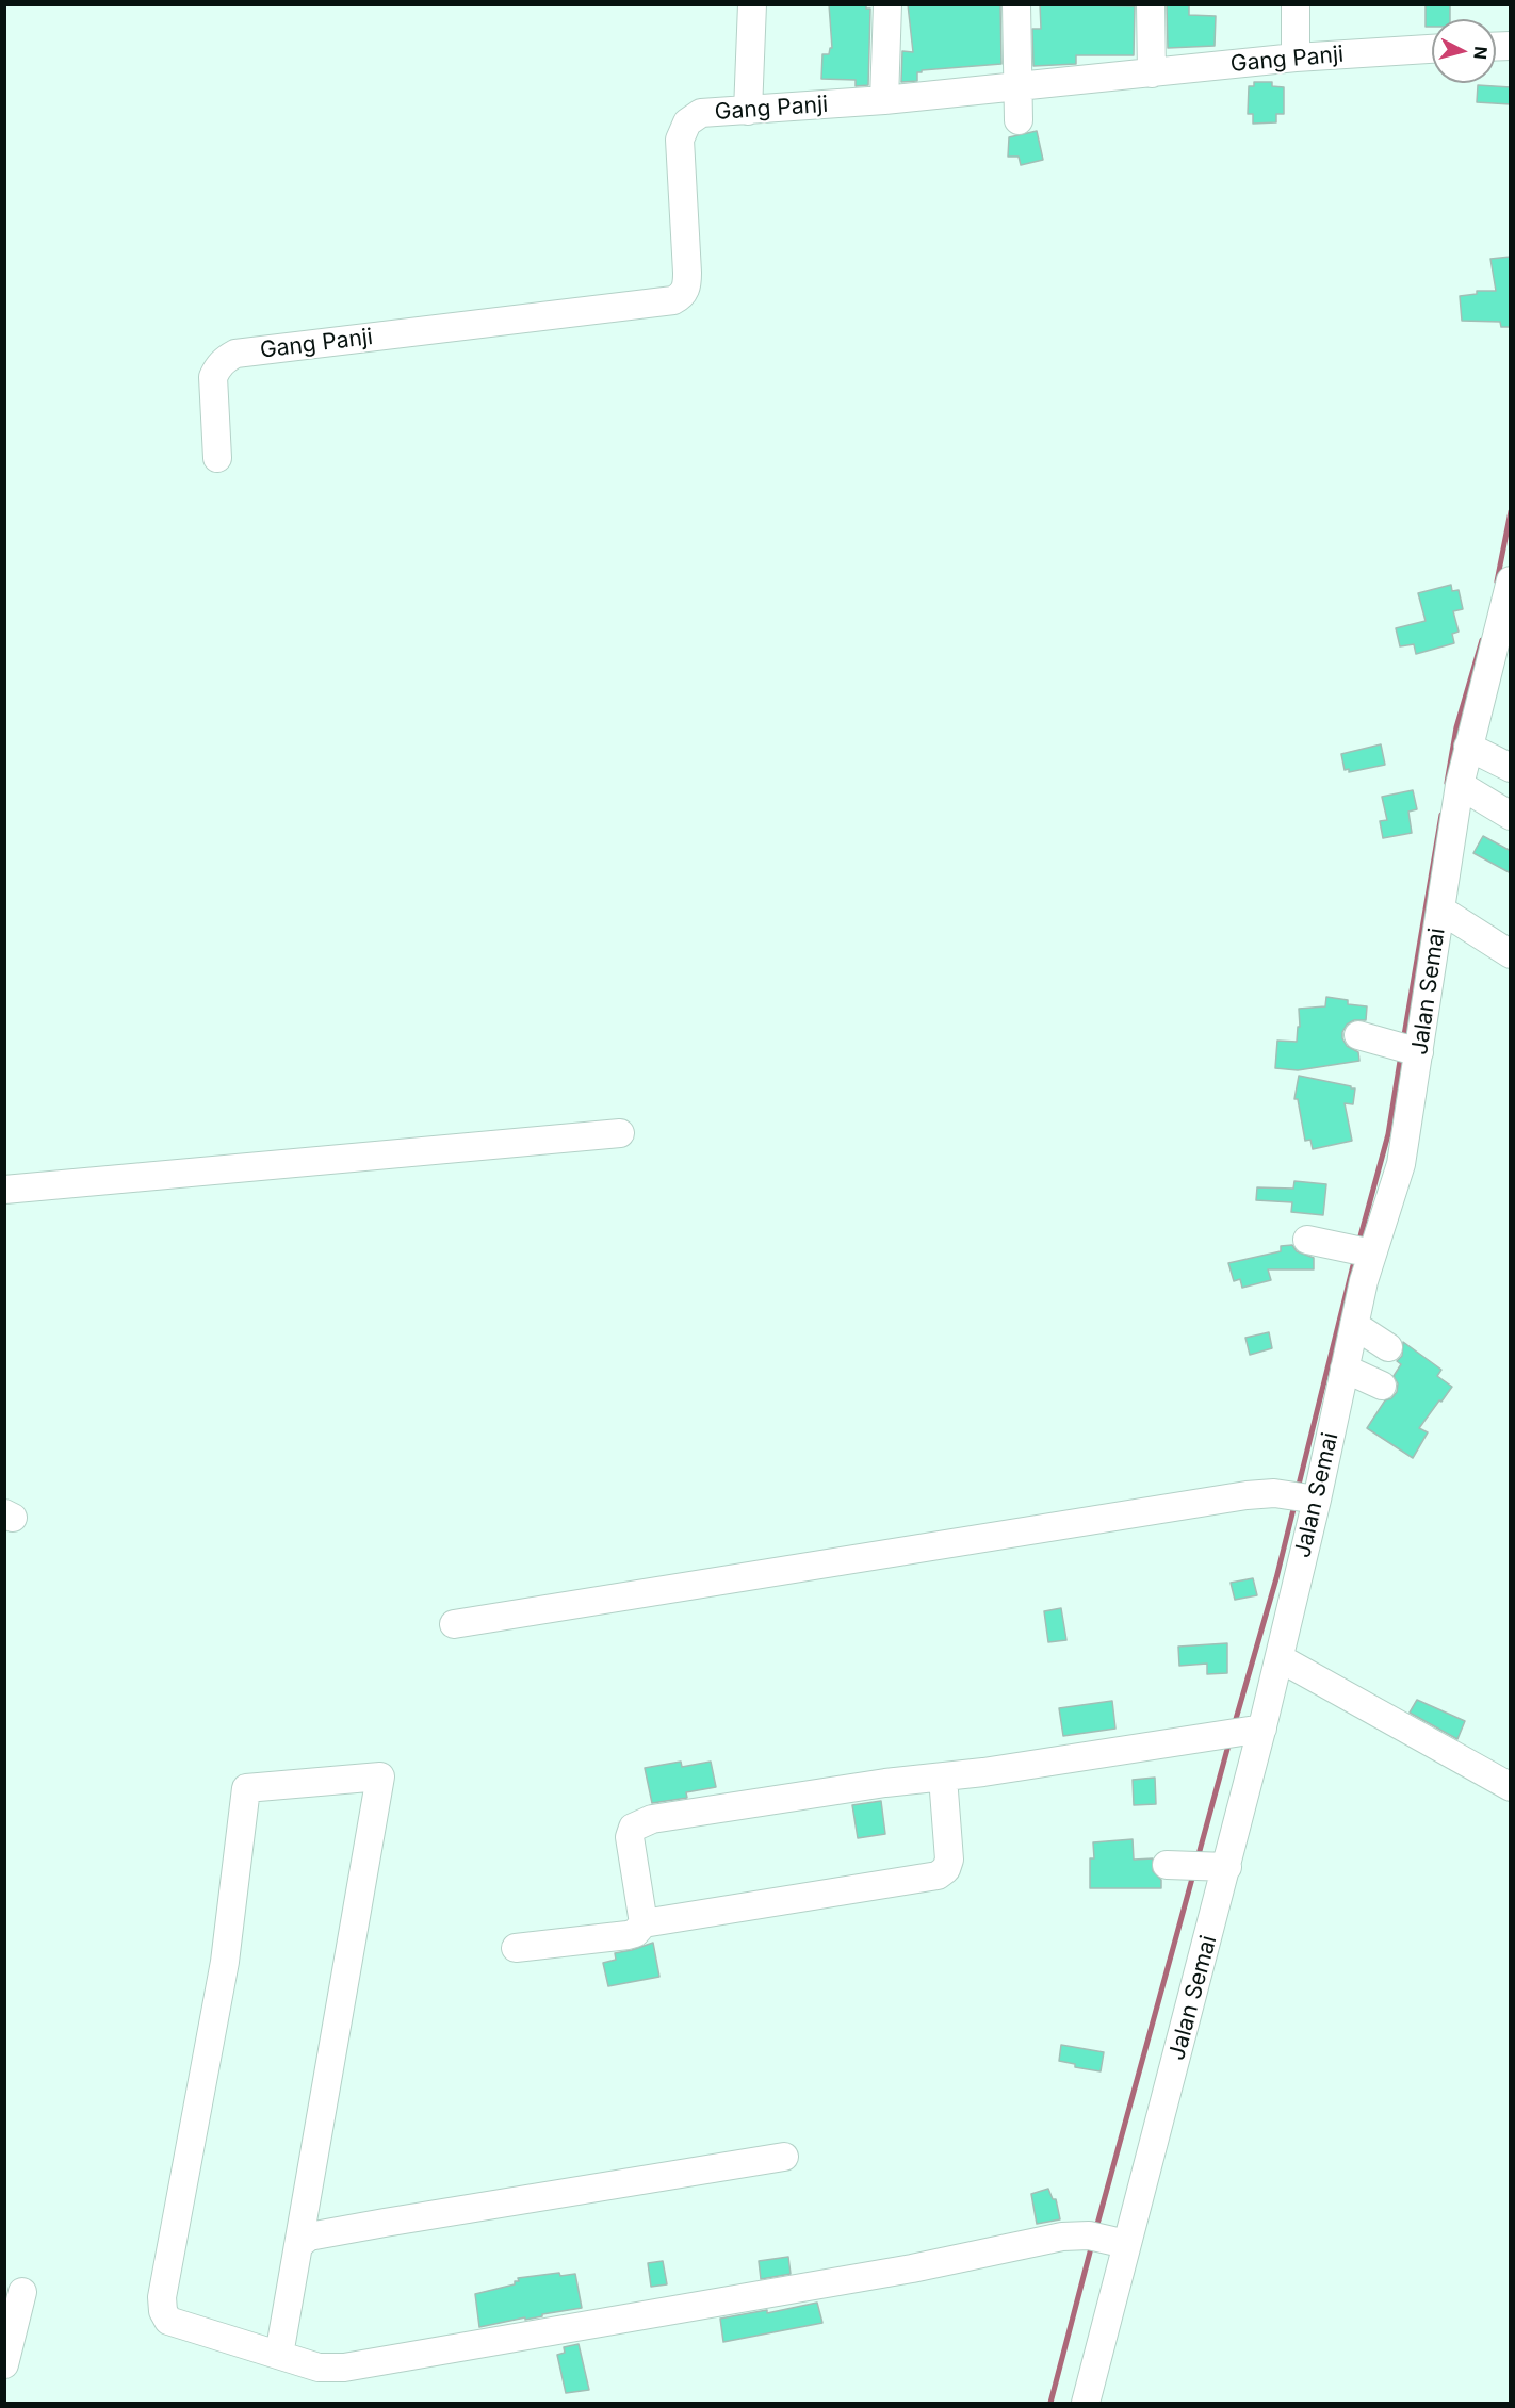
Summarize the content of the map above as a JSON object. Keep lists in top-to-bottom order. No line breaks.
{"streets":{"street":["Gang Panji","Jalan Semai"]},"north":"right"}
